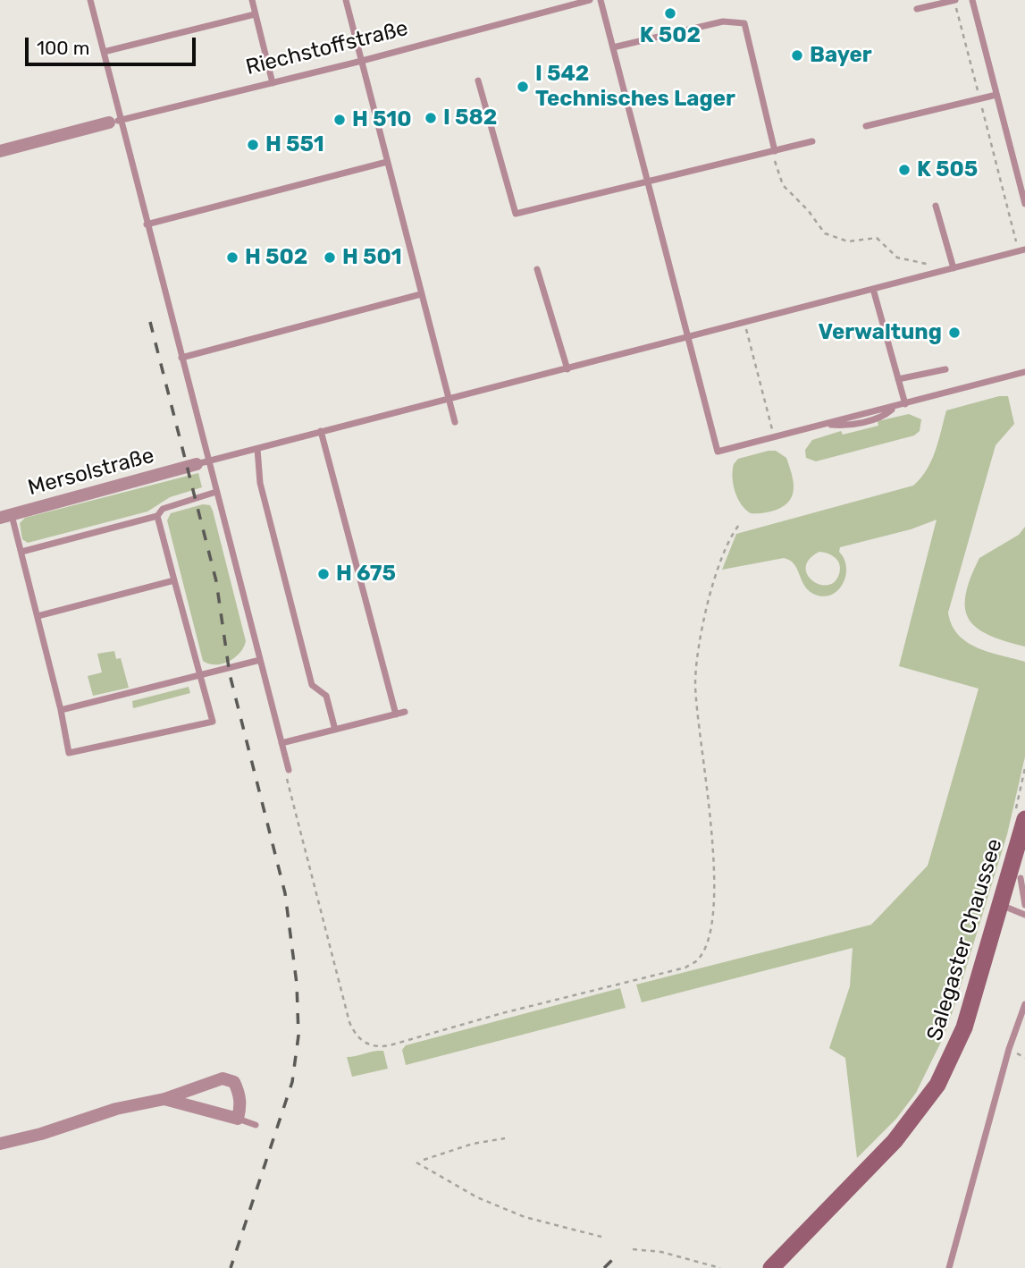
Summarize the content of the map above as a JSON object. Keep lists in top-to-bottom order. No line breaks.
{"streets":{"main road":["Salegaster Chaussee"],"street":["Riechstoffstraße","Mersolstraße"]},"places":["K 502","Bayer","I 542 Technisches Lager","I 582","H 510","H 551","K 505","H 502","H 501","Verwaltung","H 675"],"scale_bar":"100 m"}
